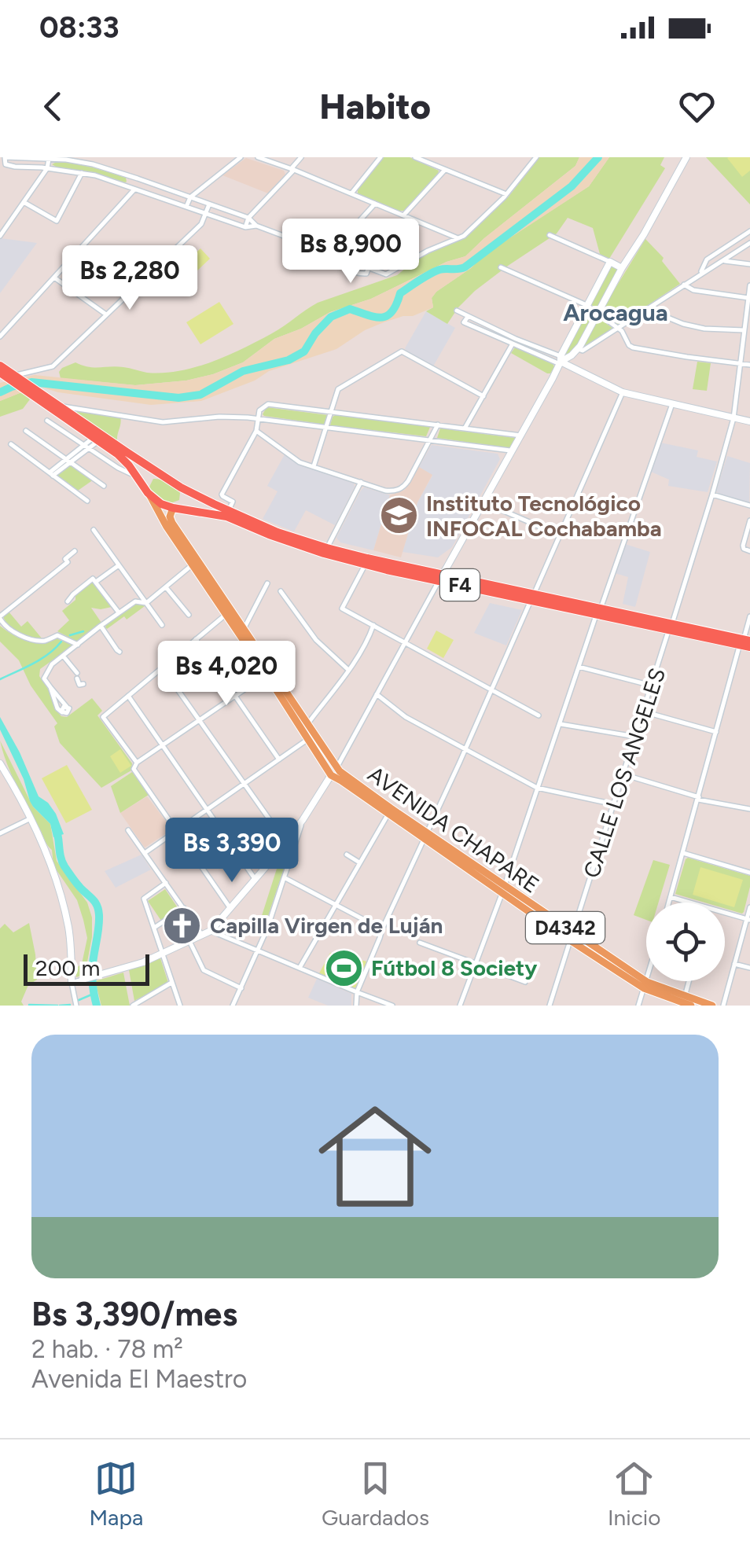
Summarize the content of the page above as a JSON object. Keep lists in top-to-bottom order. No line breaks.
{"streets":{"highway":["F4"],"main road":["AVENIDA CHAPARE","D4342"],"street":["CALLE LOS ANGELES"]},"crossings":[["F4","CALLE LOS ANGELES"],["F4","AVENIDA CHAPARE"],["CALLE LOS ANGELES","AVENIDA CHAPARE"]],"districts":["Arocagua"],"places":{"school or university":["Instituto Tecnológico INFOCAL Cochabamba"],"church":["Capilla Virgen de Luján"],"sports":["Fútbol 8 Society"]},"scale_bar":"200 m","page":{"status":"08:33","header":"Habito","price":["Bs 8,900","Bs 2,280","Bs 4,020","Bs 3,390"],"scale":"200 m","list":[{"name":"Bs 3,390/mes","note":"2 hab. · 78 m² · Avenida El Maestro"}],"tabs":["Mapa","Guardados","Inicio"]}}
